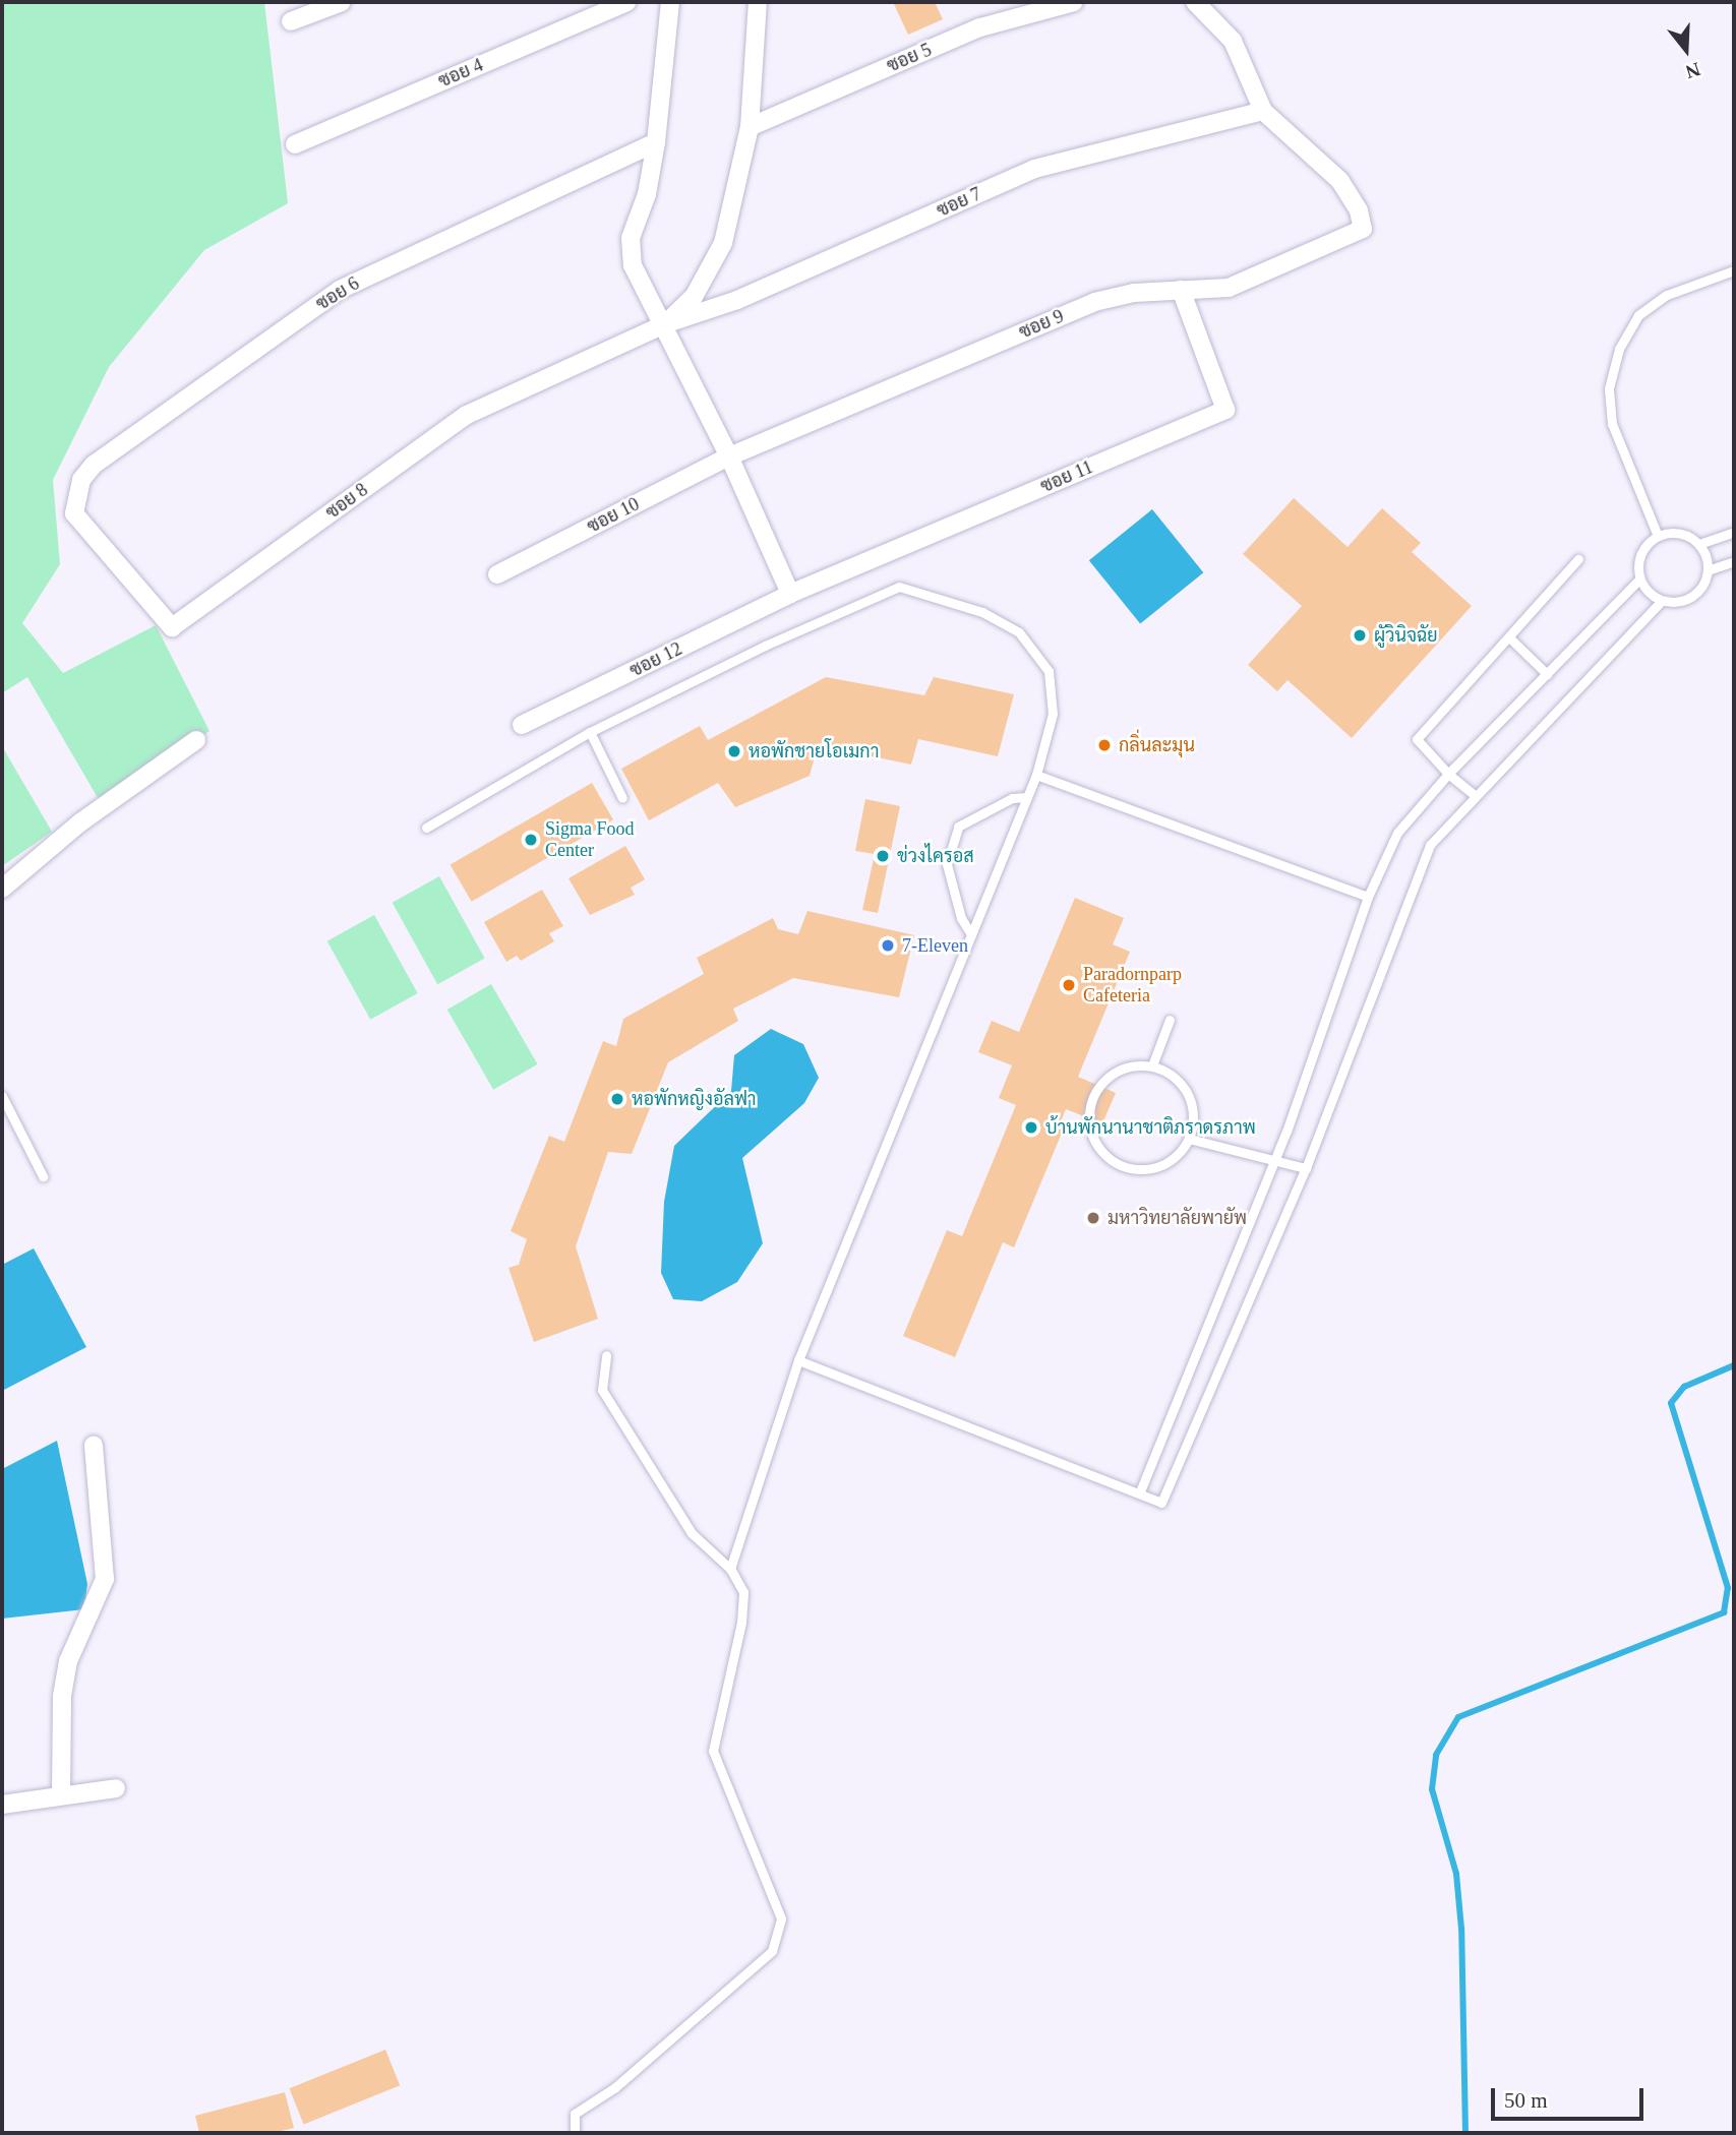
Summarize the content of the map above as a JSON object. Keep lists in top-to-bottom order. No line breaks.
{"streets":{"street":["ซอย 5","ซอย 4","ซอย 7","ซอย 6","ซอย 9","ซอย 11","ซอย 8","ซอย 10","ซอย 12"]},"crossings":[["ซอย 7","ซอย 9"],["ซอย 7","ซอย 8"],["ซอย 6","ซอย 8"],["ซอย 9","ซอย 11"],["ซอย 9","ซอย 10"],["ซอย 11","ซอย 12"]],"places":["ผัูวินิจฉัย","กลิ่นละมุน","หอพักชายโอเมกา","Sigma Food Center","ข่วงไครอส","7-Eleven","Paradornparp Cafeteria","หอพักหญิงอัลฟา","บ้านพักนานาชาติภราดรภาพ","มหาวิทยาลัยพายัพ"],"scale_bar":"50 m","north":"bottom"}
